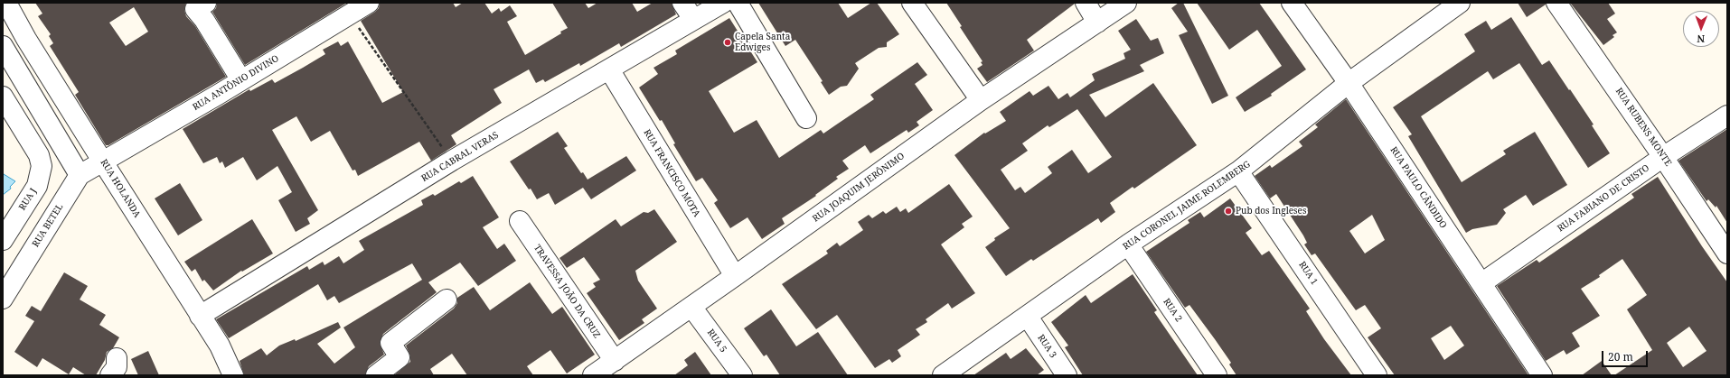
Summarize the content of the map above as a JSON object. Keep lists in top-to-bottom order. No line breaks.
{"streets":{"street":["RUA ANTÔNIO DIVINO","RUA RUBENS MONTE","RUA CABRAL VERAS","RUA FRANCISCO MOTA","RUA JOAQUIM JERÔNIMO","RUA PAULO CÂNDIDO","RUA HOLANDA","RUA FABIANO DE CRISTO","RUA J","RUA CORONEL JAIME ROLEMBERG","RUA BETEL","RUA 1","TRAVESSA JOÃO DA CRUZ","RUA 2","RUA 5","RUA 3"]},"crossings":[["RUA ANTÔNIO DIVINO","RUA HOLANDA"],["RUA ANTÔNIO DIVINO","RUA BETEL"],["RUA RUBENS MONTE","RUA FABIANO DE CRISTO"],["RUA CABRAL VERAS","RUA FRANCISCO MOTA"],["RUA CABRAL VERAS","RUA HOLANDA"],["RUA FRANCISCO MOTA","RUA JOAQUIM JERÔNIMO"],["RUA JOAQUIM JERÔNIMO","TRAVESSA JOÃO DA CRUZ"],["RUA JOAQUIM JERÔNIMO","RUA 5"],["RUA PAULO CÂNDIDO","RUA FABIANO DE CRISTO"],["RUA PAULO CÂNDIDO","RUA CORONEL JAIME ROLEMBERG"],["RUA HOLANDA","RUA BETEL"],["RUA CORONEL JAIME ROLEMBERG","RUA 1"],["RUA CORONEL JAIME ROLEMBERG","RUA 2"],["RUA CORONEL JAIME ROLEMBERG","RUA 3"]],"places":["Capela Santa Edwiges","Pub dos Ingleses"],"scale_bar":"20 m","north":"bottom"}
